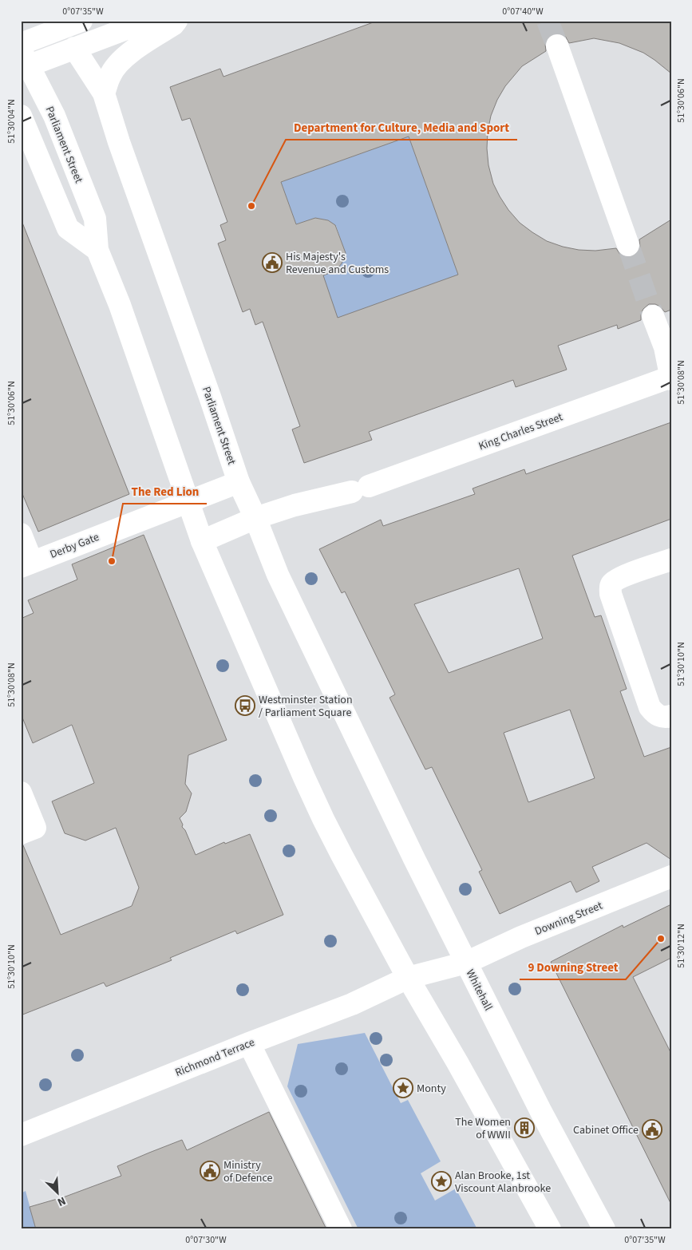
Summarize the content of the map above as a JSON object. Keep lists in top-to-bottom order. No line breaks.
{"streets":{"main road":["Parliament Street","King Charles Street","Derby Gate","Downing Street","Whitehall","Richmond Terrace"]},"crossings":[["Parliament Street","King Charles Street"],["Parliament Street","Derby Gate"],["Parliament Street","Downing Street"],["Parliament Street","Whitehall"],["Parliament Street","Richmond Terrace"],["Downing Street","Whitehall"],["Downing Street","Richmond Terrace"]],"places":{"other":["Department for Culture, Media and Sport","The Red Lion","9 Downing Street"],"public building":["His Majesty's Revenue and Customs","Cabinet Office","Ministry of Defence"],"bus stop":["Westminster Station / Parliament Square"],"place":["Monty","Alan Brooke, 1st Viscount Alanbrooke"],"building":["The Women of WWII"]},"north":"bottom right","coordinates":["0°07'35\"W","0°07'40\"W","51°30'06\"N","51°30'04\"N","51°30'08\"N","51°30'10\"N","51°30'12\"N","0°07'30\"W"]}
